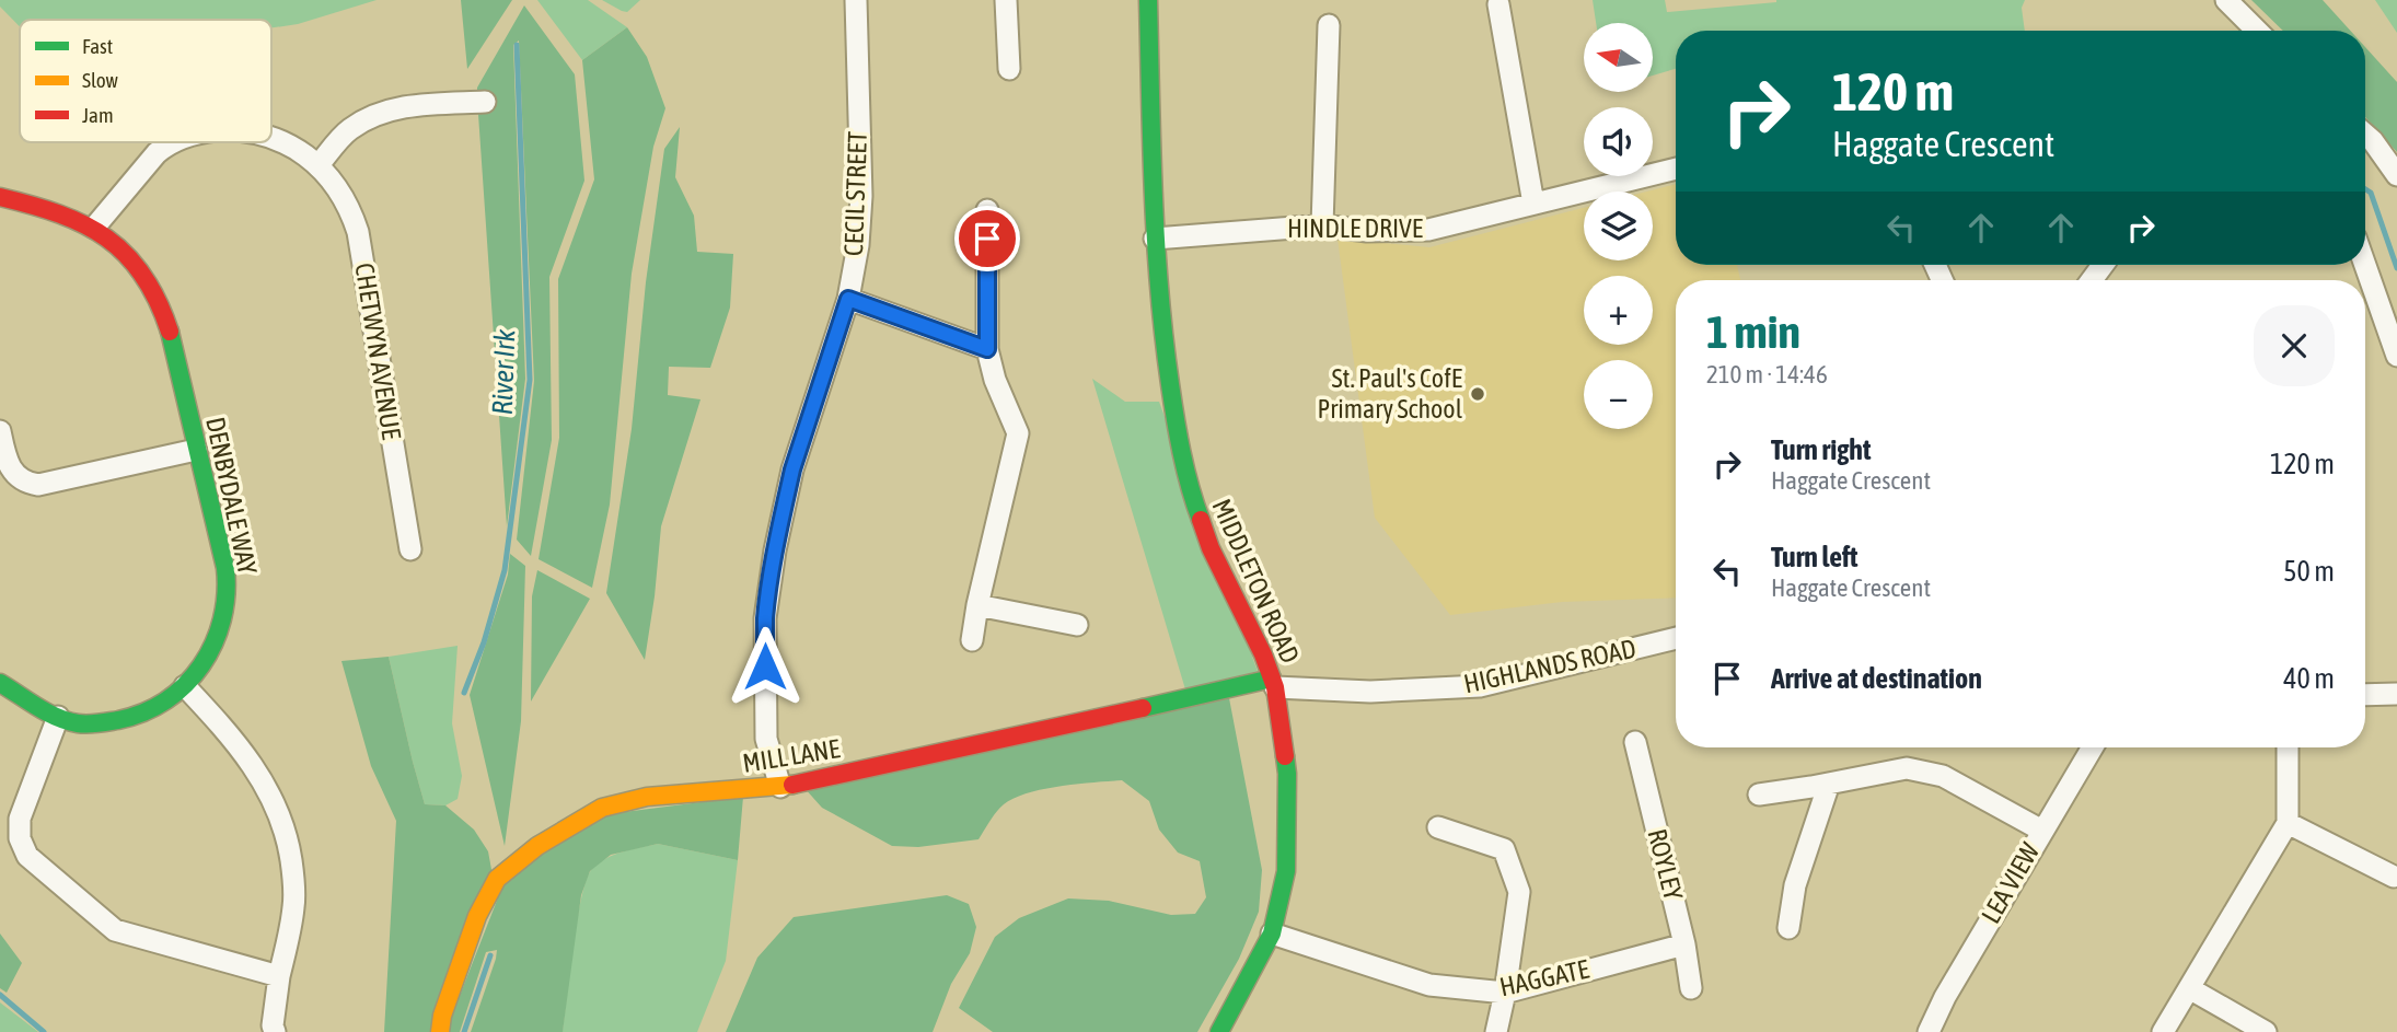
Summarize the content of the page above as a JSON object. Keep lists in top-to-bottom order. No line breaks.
{"streets":{"street":["CECIL STREET","HINDLE DRIVE","CHETWYN AVENUE","DENBYDALE WAY","MIDDLETON ROAD","HIGHLANDS ROAD","MILL LANE","ROYLEY","LEA VIEW","HAGGATE"]},"crossings":[["CECIL STREET","MILL LANE"],["HINDLE DRIVE","MIDDLETON ROAD"],["CHETWYN AVENUE","DENBYDALE WAY"],["MIDDLETON ROAD","HIGHLANDS ROAD"],["MIDDLETON ROAD","MILL LANE"],["MIDDLETON ROAD","HAGGATE"],["HIGHLANDS ROAD","MILL LANE"],["ROYLEY","HAGGATE"]],"water":["River Irk"],"places":["St. Paul's CofE Primary School"],"legend":["Fast","Slow","Jam"],"north":"left","page":{"map_buttons":["+","−"],"turn":["120 m","Haggate Crescent"],"heading":["1 min","210 m · 14:46"],"list":[{"name":"Turn right","note":"Haggate Crescent","value":"120 m"},{"name":"Turn left","note":"Haggate Crescent","value":"50 m"},{"name":"Arrive at destination","value":"40 m"}]}}
